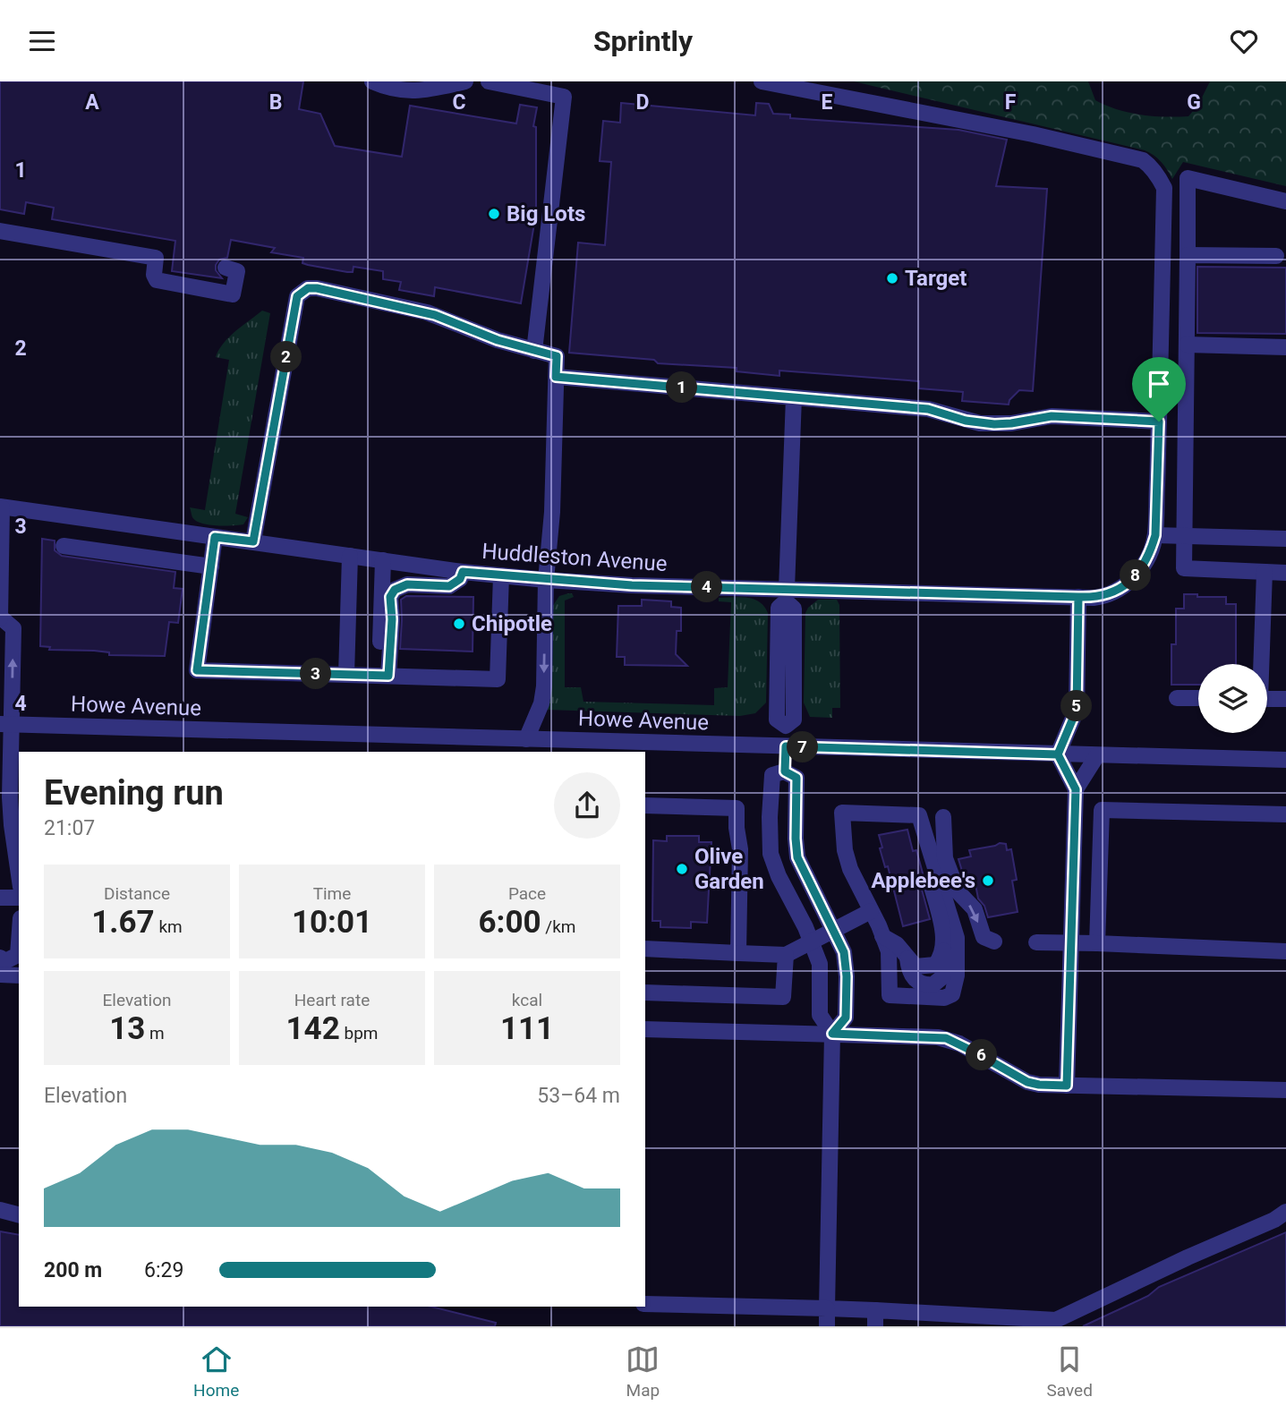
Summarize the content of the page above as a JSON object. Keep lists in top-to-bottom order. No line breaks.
{"streets":{"street":["Huddleston Avenue","Howe Avenue"]},"places":["Big Lots","Target","Chipotle","Olive Garden","Applebee's"],"page":{"header":"Sprintly","pins":["2","1","8","4","3","5","7","6"],"heading":["Evening run","21:07"],"stats":[["Distance","1.67 km"],["Time","10:01"],["Pace","6:00 /km"],["Elevation","13 m"],["Heart rate","142 bpm"],["kcal","111"]],"chart":["Elevation","53–64 m"],"list":[{"name":"200 m","note":"6:29"}],"tabs":["Home","Map","Saved"]},"grid":{"columns":["A","B","C","D","E","F","G"],"rows":["1","2","3","4"]}}
